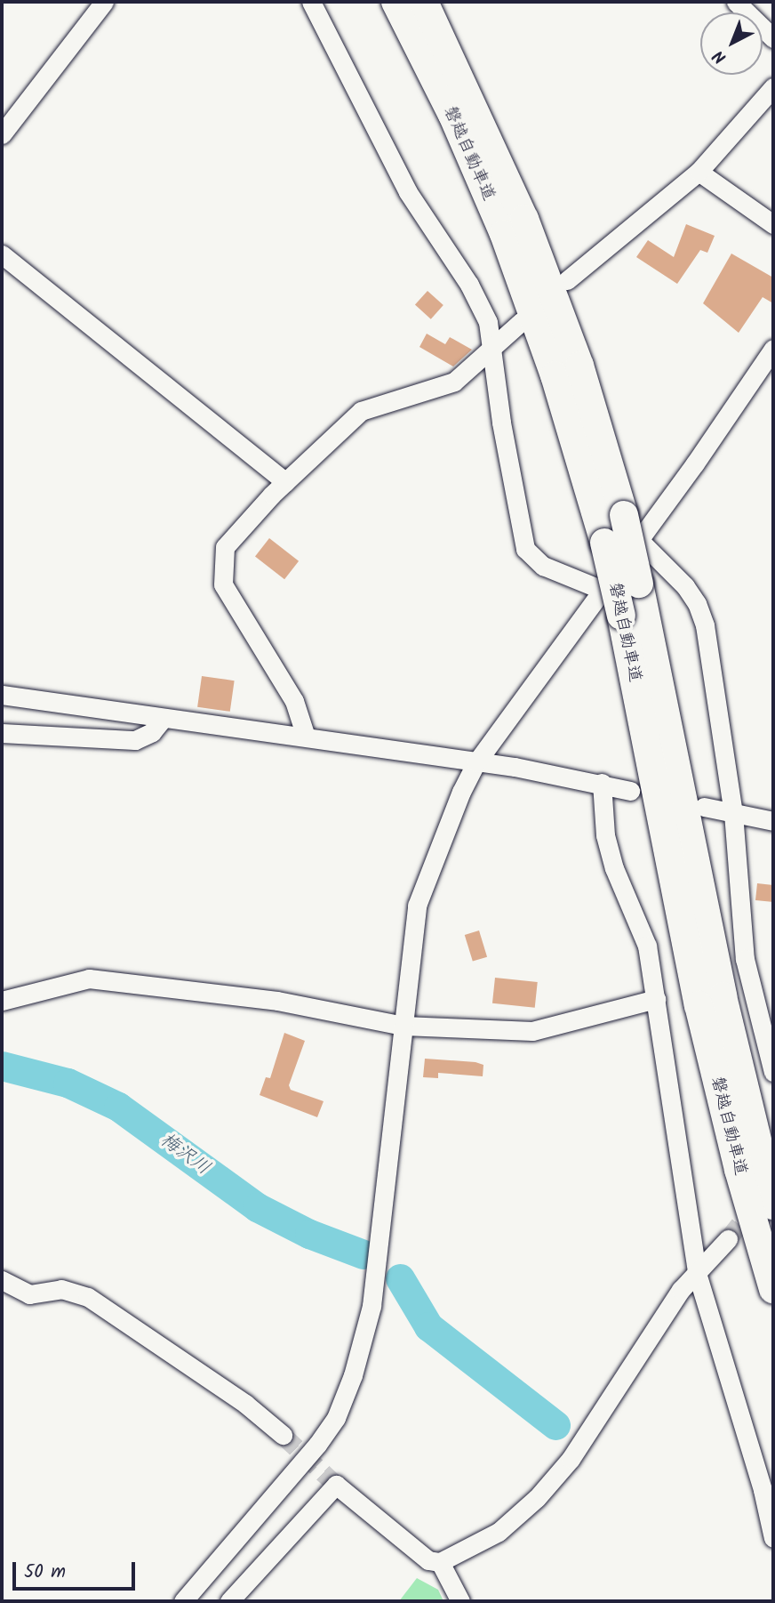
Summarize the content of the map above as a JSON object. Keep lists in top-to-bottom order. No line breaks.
{"streets":{"highway":["磐越自動車道"]},"water":["梅沢川"],"scale_bar":"50 m","north":"bottom left"}
